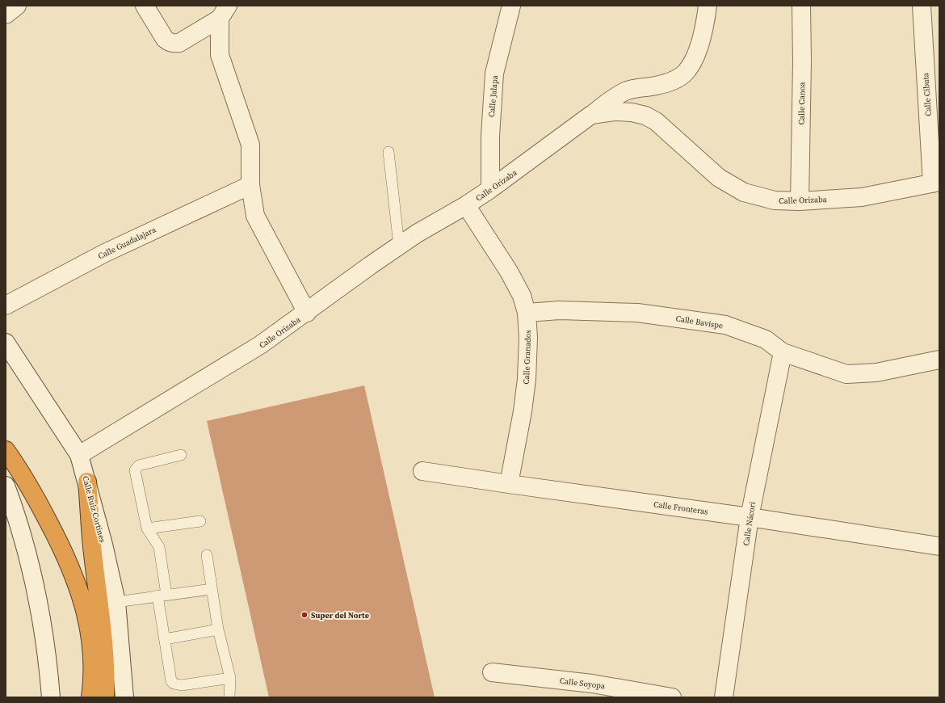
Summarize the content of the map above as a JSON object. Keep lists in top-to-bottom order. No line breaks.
{"streets":{"street":["Calle Cibuta","Calle Jalapa","Calle Canoa","Calle Orizaba","Calle Guadalajara","Calle Bavispe","Calle Granados","Calle Fronteras","Calle Ruiz Cortines","Calle Nácori","Calle Soyopa"]},"crossings":[["Calle Cibuta","Calle Orizaba"],["Calle Jalapa","Calle Orizaba"],["Calle Canoa","Calle Orizaba"],["Calle Orizaba","Calle Granados"],["Calle Orizaba","Calle Ruiz Cortines"],["Calle Bavispe","Calle Granados"],["Calle Bavispe","Calle Nácori"],["Calle Granados","Calle Fronteras"],["Calle Fronteras","Calle Nácori"]],"places":["Super del Norte"]}
